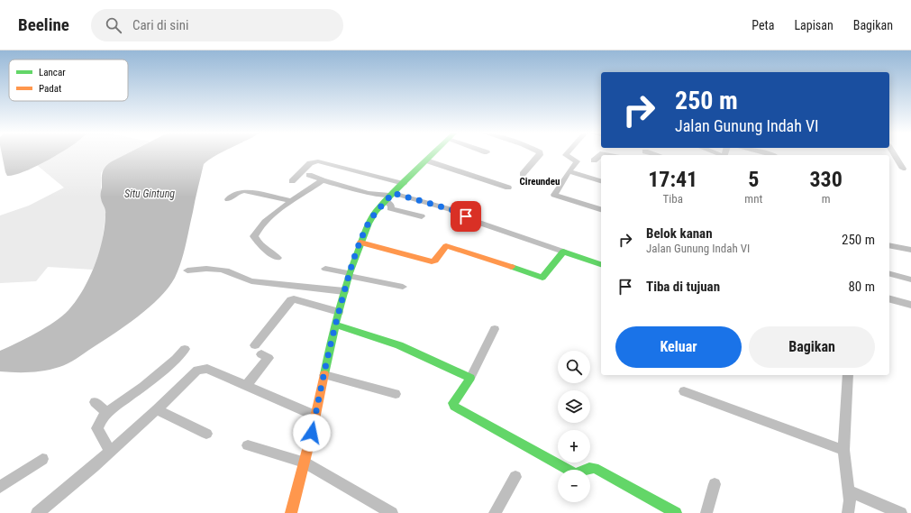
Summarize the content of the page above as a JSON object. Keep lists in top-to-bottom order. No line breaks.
{"districts":["Cireundeu"],"water":["Situ Gintung"],"legend":["Lancar","Padat"],"page":{"header":"Beeline","search":"Cari di sini","nav":["Peta","Lapisan","Bagikan"],"turn":["250 m","Jalan Gunung Indah VI"],"eta":["17:41","Tiba","5","mnt","330","m"],"list":[{"name":"Belok kanan","note":"Jalan Gunung Indah VI","value":"250 m"},{"name":"Tiba di tujuan","value":"80 m"}],"buttons":["Keluar","Bagikan"],"map_buttons":["+","−"]}}
